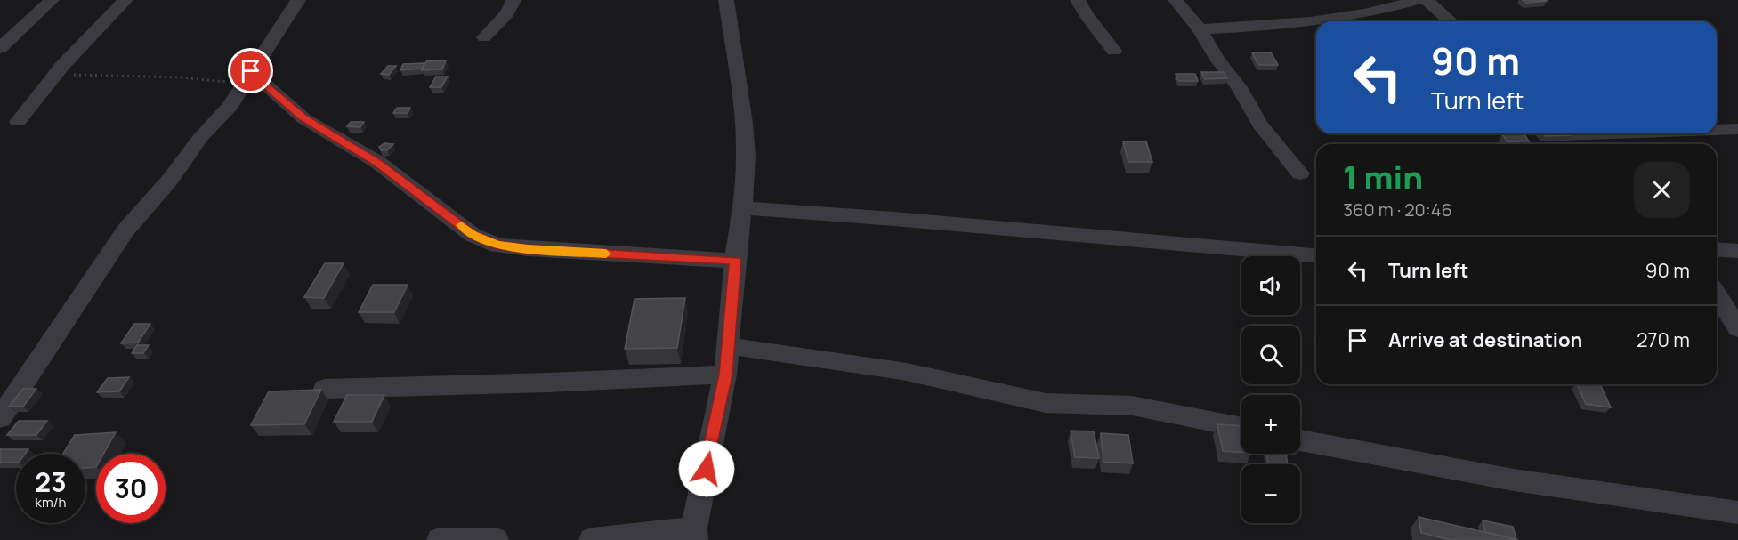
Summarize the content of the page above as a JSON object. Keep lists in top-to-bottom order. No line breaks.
{"page":{"turn":["90 m","Turn left"],"heading":["1 min","360 m · 20:46"],"list":[{"name":"Turn left","value":"90 m"},{"name":"Arrive at destination","value":"270 m"}],"map_buttons":["+","−"],"speed":"23 km/h","limit":"30"}}
